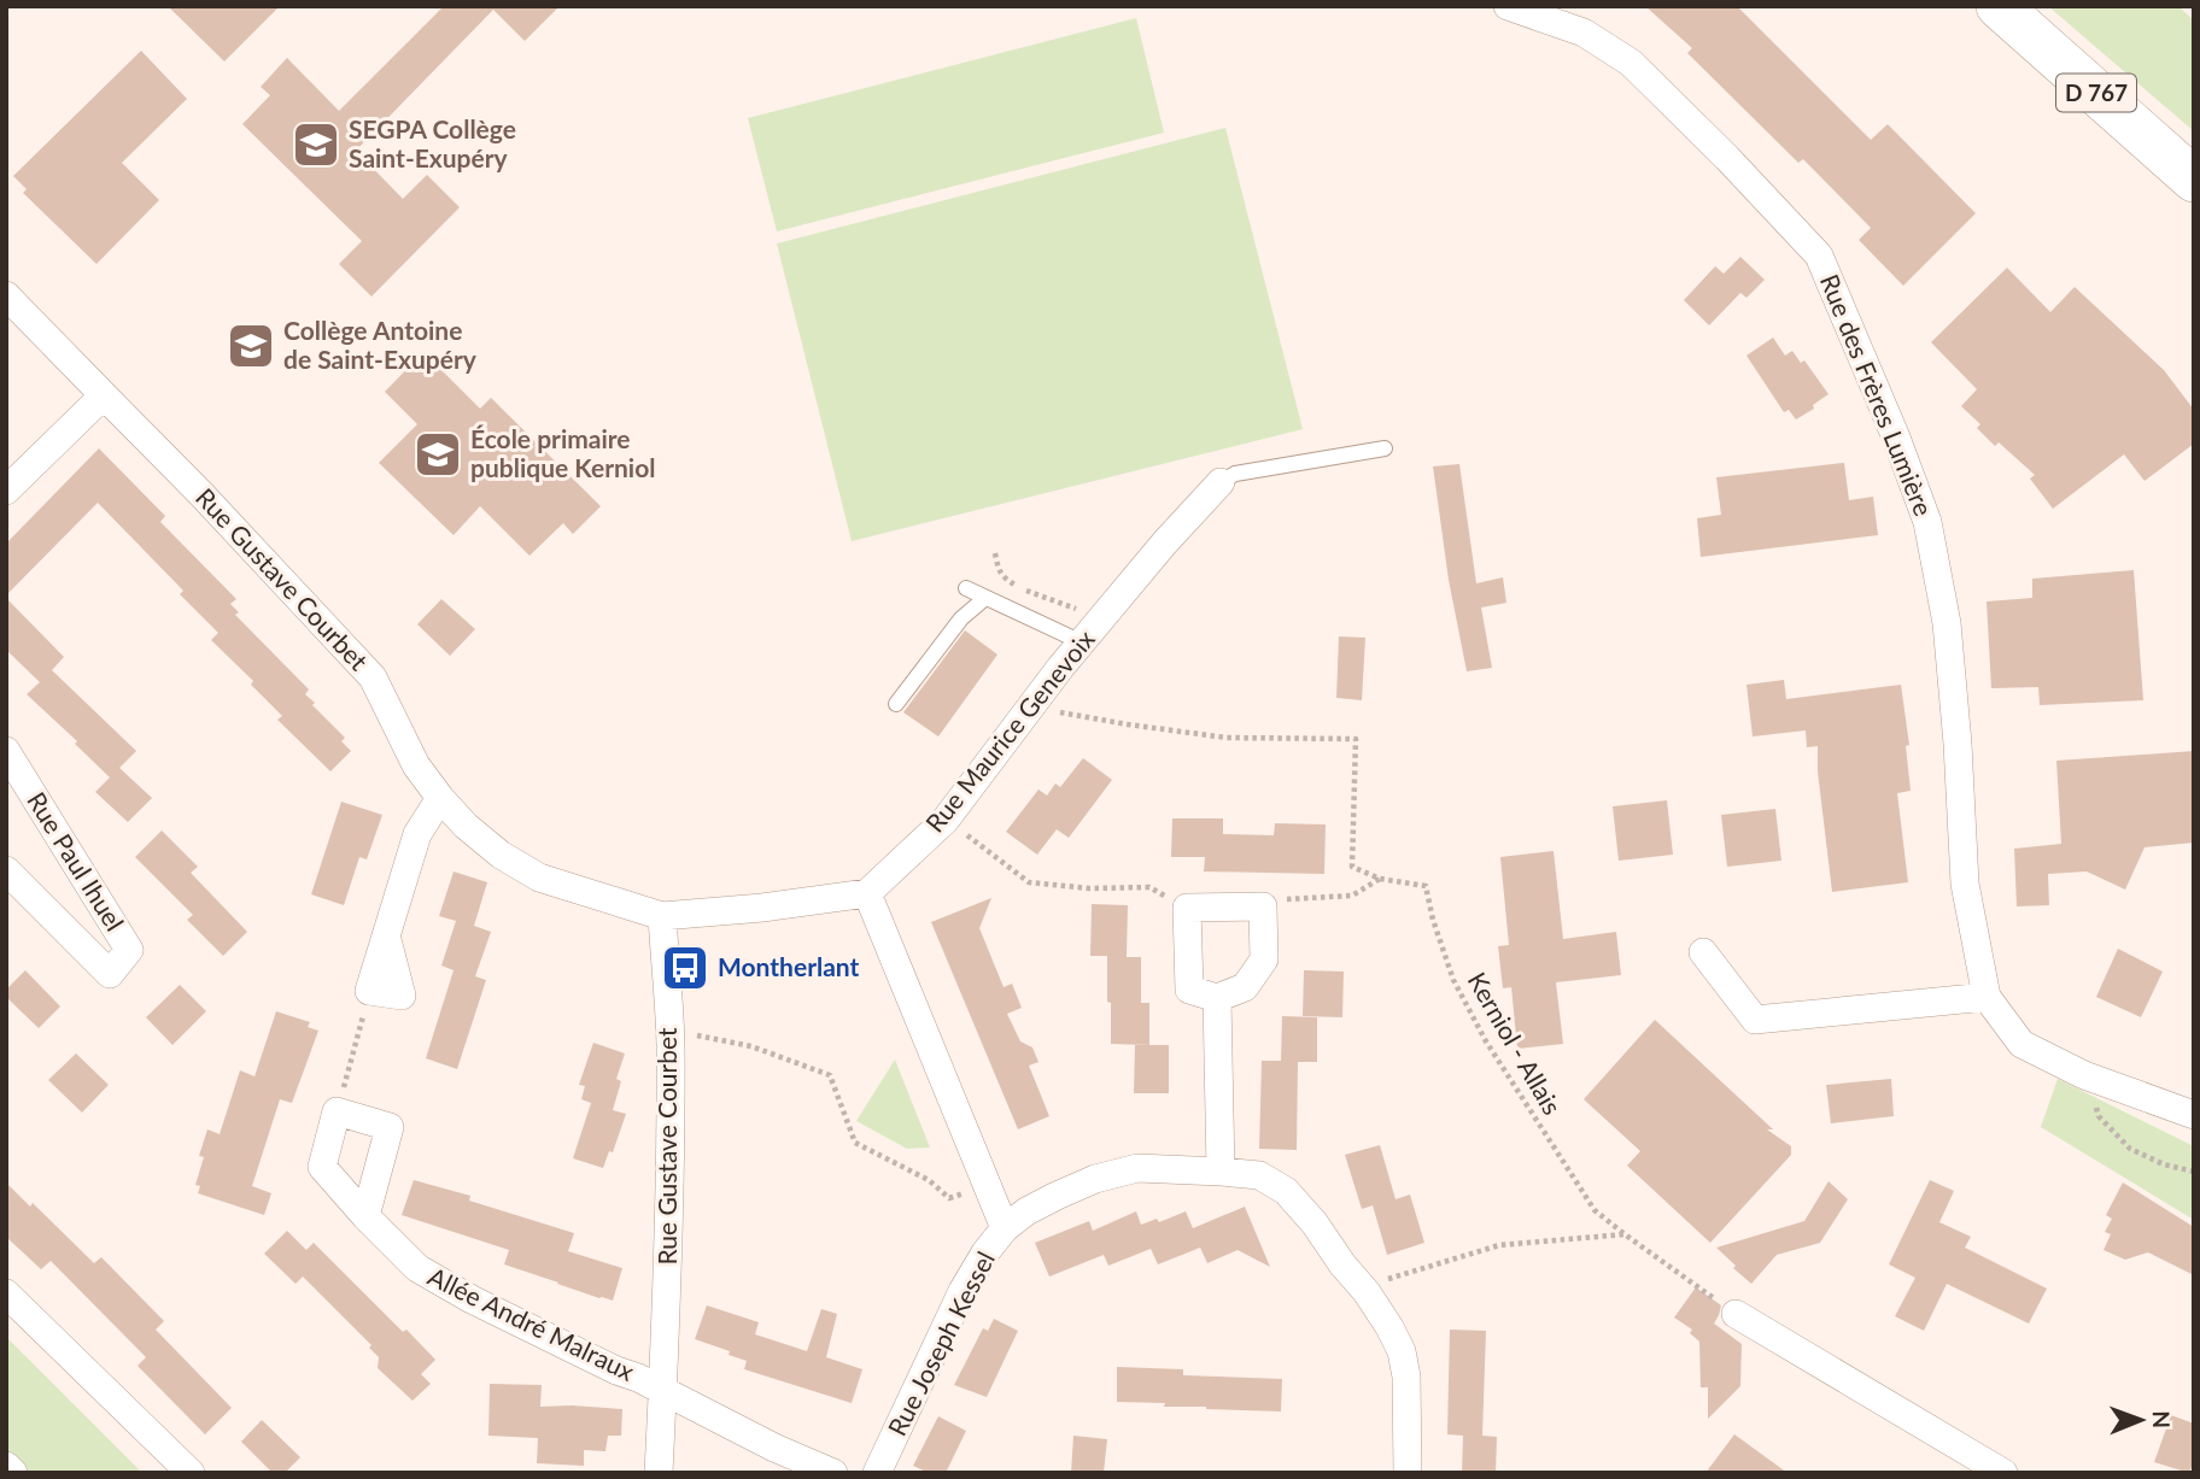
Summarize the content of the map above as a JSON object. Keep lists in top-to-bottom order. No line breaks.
{"streets":{"main road":["D 767"],"street":["Rue des Frères Lumière","Rue Gustave Courbet","Rue Maurice Genevoix","Rue Paul Ihuel","Allée André Malraux","Rue Joseph Kessel"],"path":["Kerniol - Allais"]},"crossings":[["Rue Gustave Courbet","Allée André Malraux"]],"places":{"school or university":["SEGPA Collège Saint-Exupéry","Collège Antoine de Saint-Exupéry","École primaire publique Kerniol"],"bus stop":["Montherlant"]},"north":"right"}
